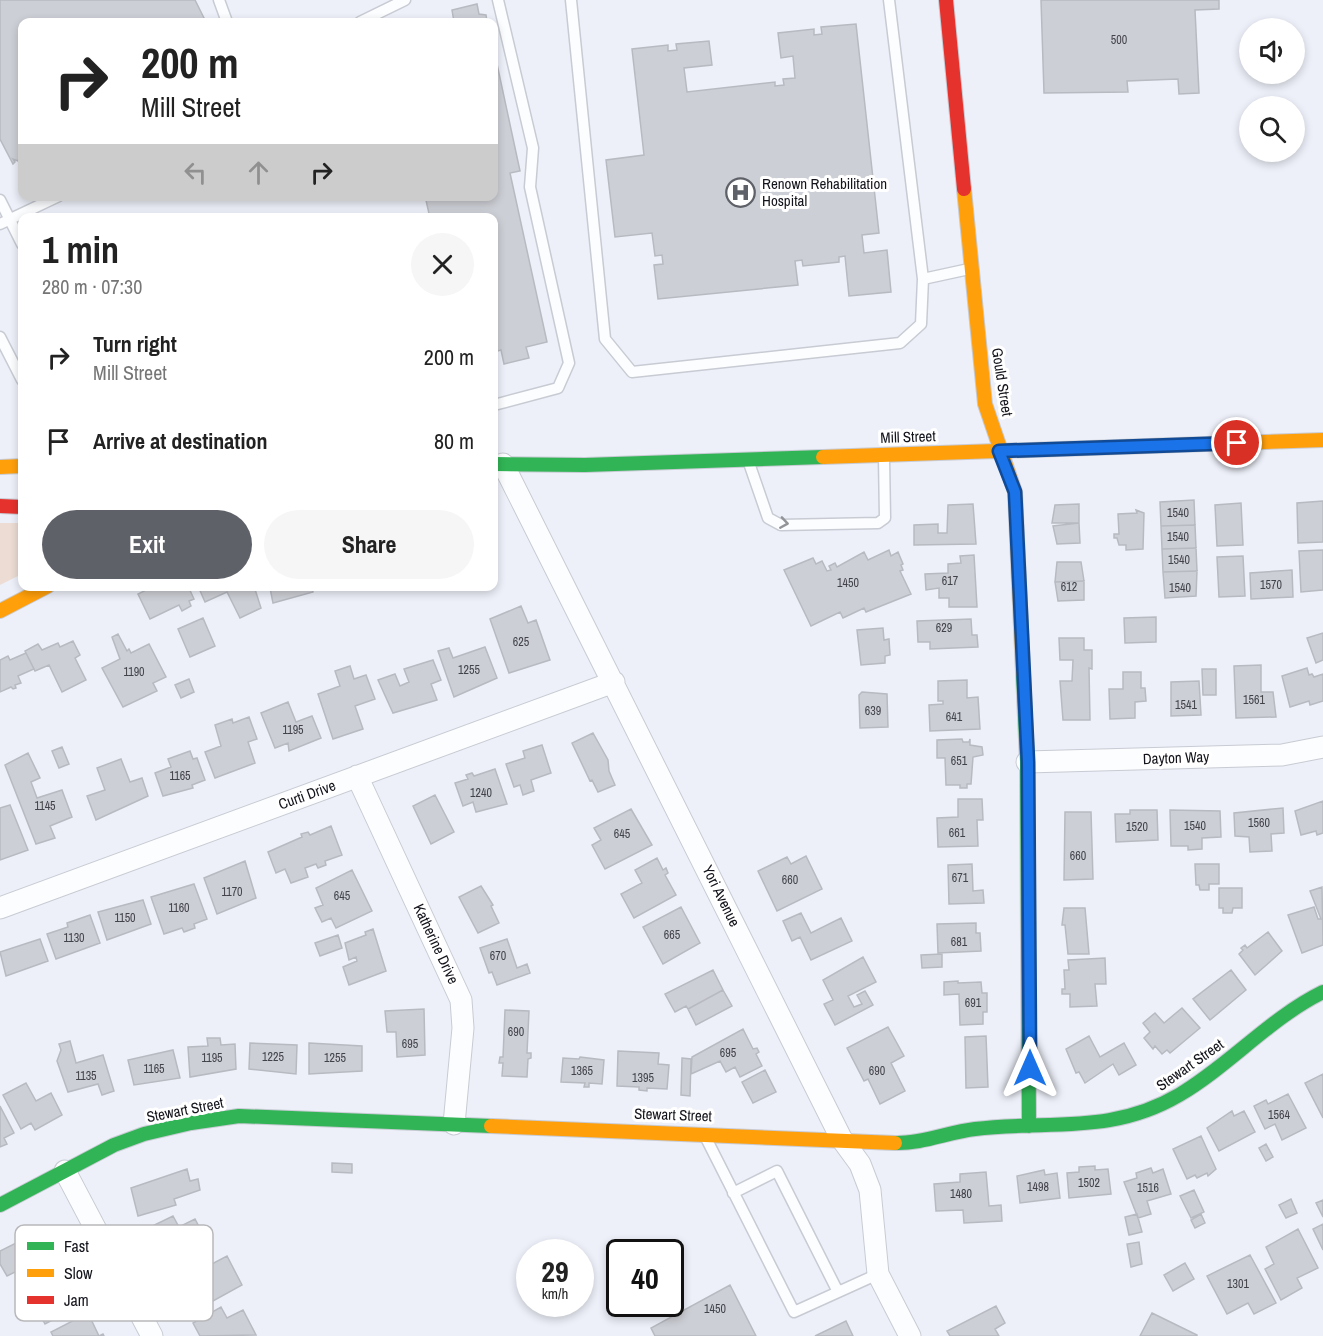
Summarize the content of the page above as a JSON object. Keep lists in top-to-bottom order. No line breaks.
{"streets":{"street":["Gould Street","Mill Street","Dayton Way","Curti Drive","Yori Avenue","Katherine Drive","Stewart Street"]},"crossings":[["Gould Street","Mill Street"],["Gould Street","Dayton Way"],["Gould Street","Stewart Street"],["Mill Street","Yori Avenue"],["Curti Drive","Yori Avenue"],["Curti Drive","Katherine Drive"],["Yori Avenue","Stewart Street"],["Katherine Drive","Stewart Street"]],"places":{"hospital":["Renown Rehabilitation Hospital"]},"house_numbers":["500","1540","1540","1540","617","1450","1570","612","1540","629","625","1255","1190","1561","1541","639","641","1195","651","1165","1240","1145","1560","1540","1520","661","645","660","671","660","1170","645","1160","1150","665","1130","681","670","691","690","695","695","1225","1195","1255","1165","1365","690","1135","1395","1564","1502","1498","1516","1480","1301","1450"],"legend":["Fast","Slow","Jam"],"page":{"turn":["200 m","Mill Street"],"heading":["1 min","280 m · 07:30"],"list":[{"name":"Turn right","note":"Mill Street","value":"200 m"},{"name":"Arrive at destination","value":"80 m"}],"buttons":["Exit","Share"],"speed":"29 km/h","limit":"40"}}
